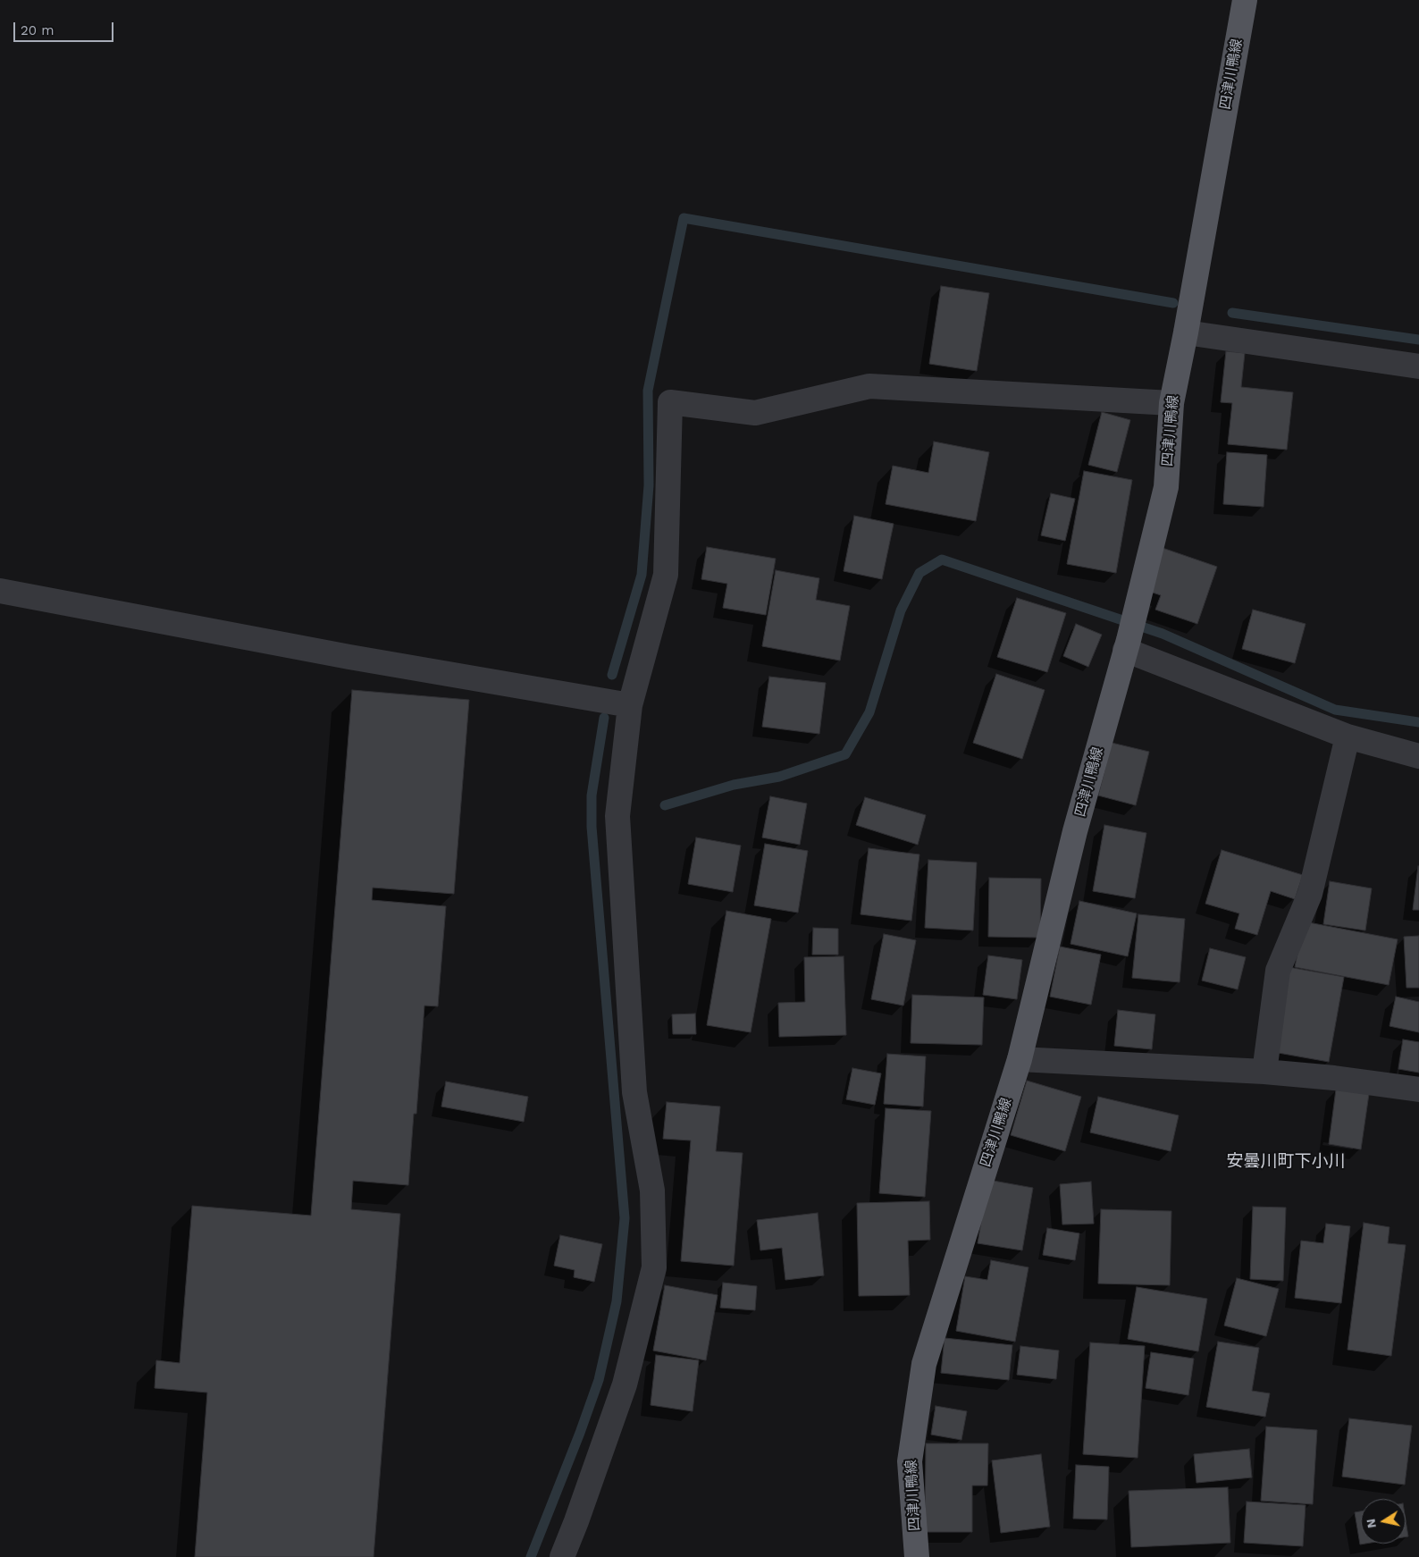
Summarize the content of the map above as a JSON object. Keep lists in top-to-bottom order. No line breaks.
{"streets":{"main road":["四津川鴨線"]},"districts":["安曇川町下小川"],"scale_bar":"20 m","north":"left"}
